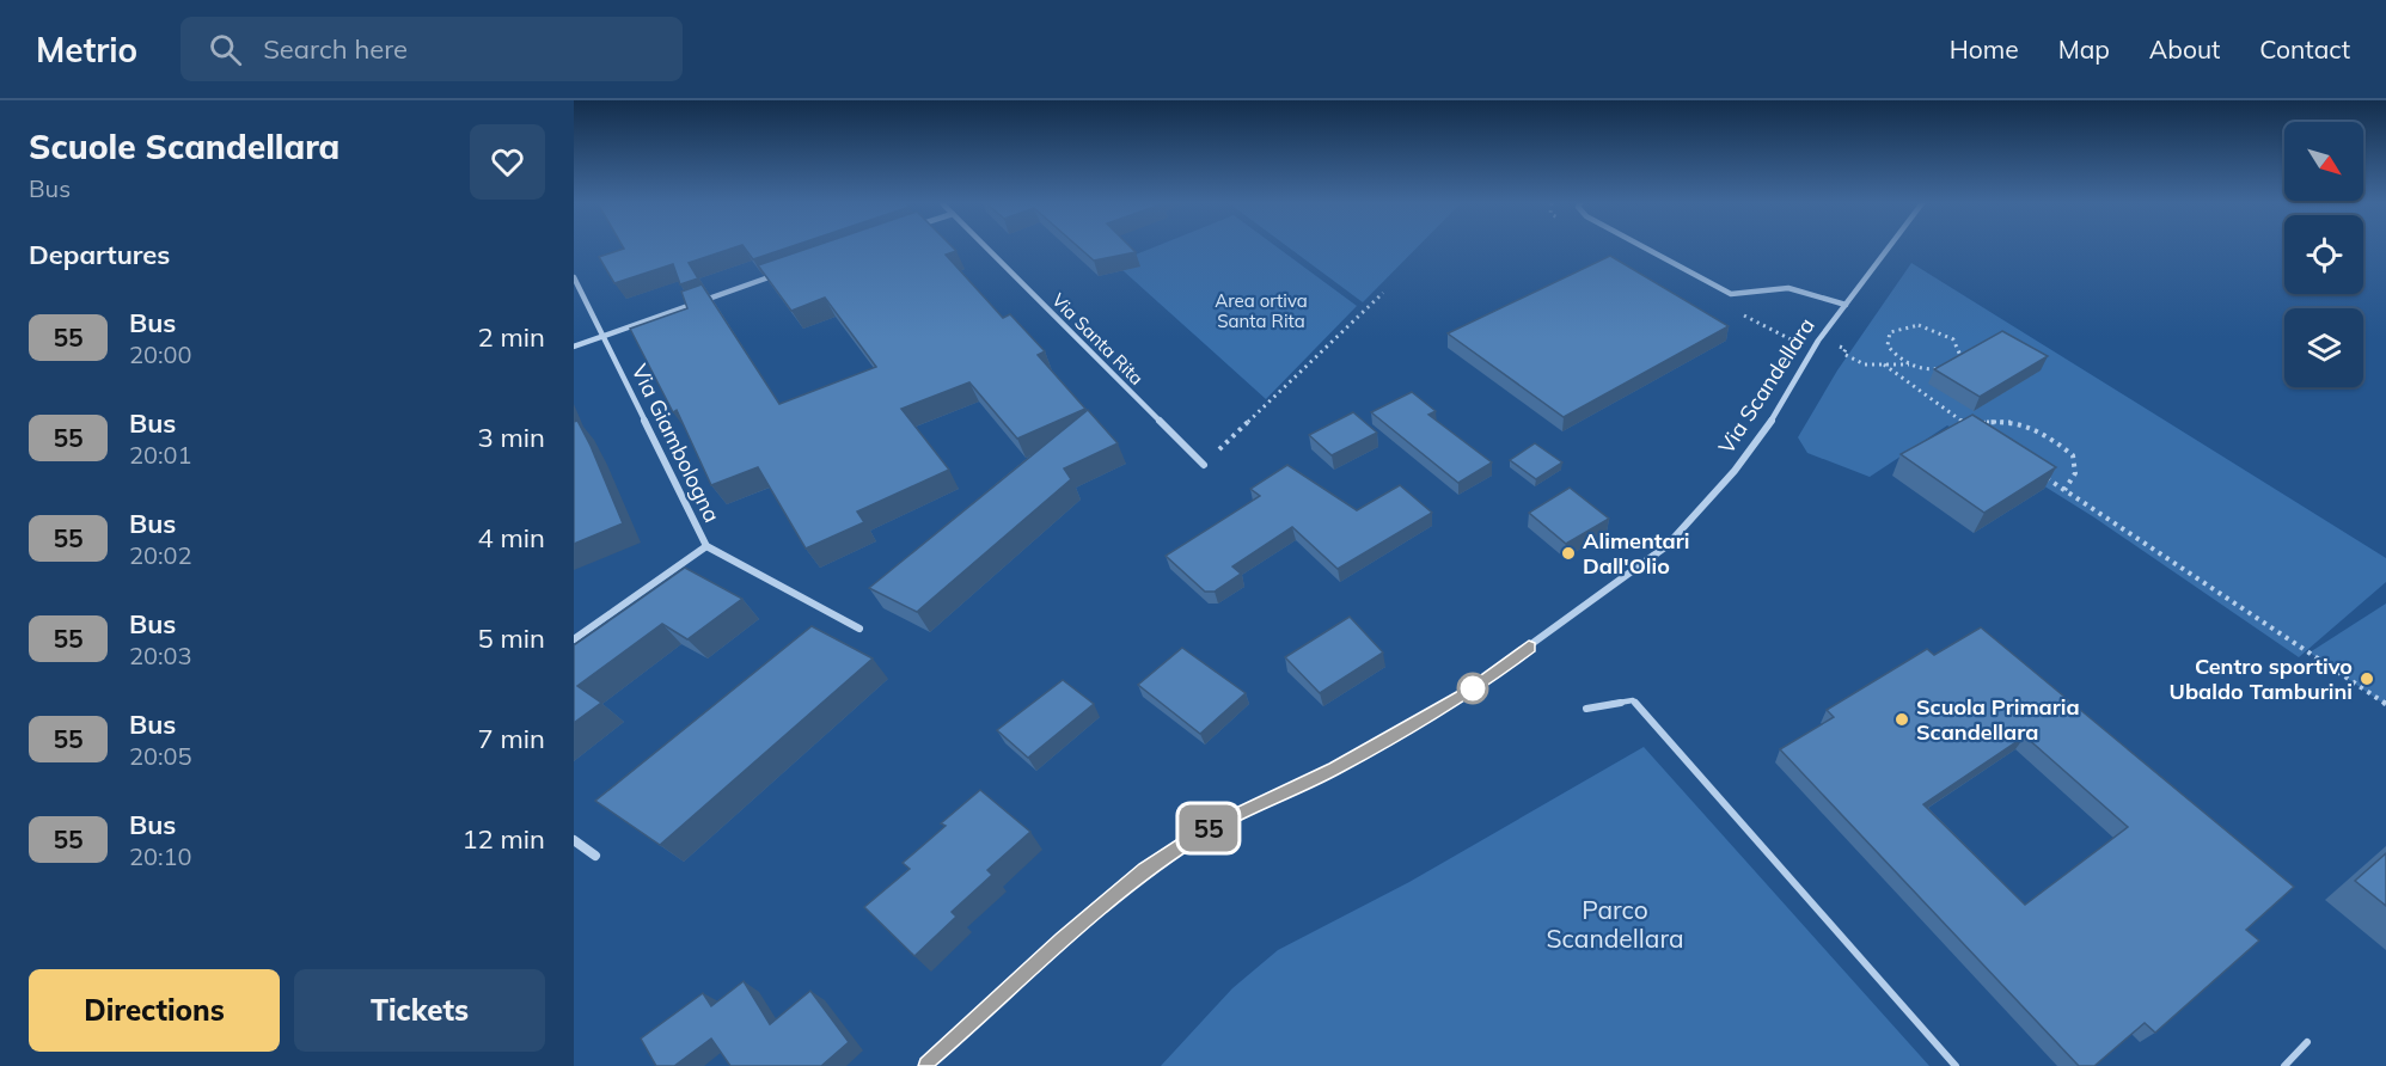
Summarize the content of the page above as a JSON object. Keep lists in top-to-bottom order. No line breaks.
{"streets":{"street":["Via Santa Rita","Via Scandellara","Via Giambologna"]},"parks":["Area ortiva Santa Rita","Parco Scandellara"],"places":["Alimentari Dall'Olio","Centro sportivo Ubaldo Tamburini","Scuola Primaria Scandellara"],"lines":["bus line 55"],"north":"bottom right","page":{"header":"Metrio","search":"Search here","nav":["Home","Map","About","Contact"],"heading":[["Scuole Scandellara","Bus"],"Departures"],"on_map":"55","list":[{"mark":"55","name":"Bus","note":"20:00","value":"2 min"},{"mark":"55","name":"Bus","note":"20:01","value":"3 min"},{"mark":"55","name":"Bus","note":"20:02","value":"4 min"},{"mark":"55","name":"Bus","note":"20:03","value":"5 min"},{"mark":"55","name":"Bus","note":"20:05","value":"7 min"},{"mark":"55","name":"Bus","note":"20:10","value":"12 min"}],"buttons":["Directions","Tickets"]}}
